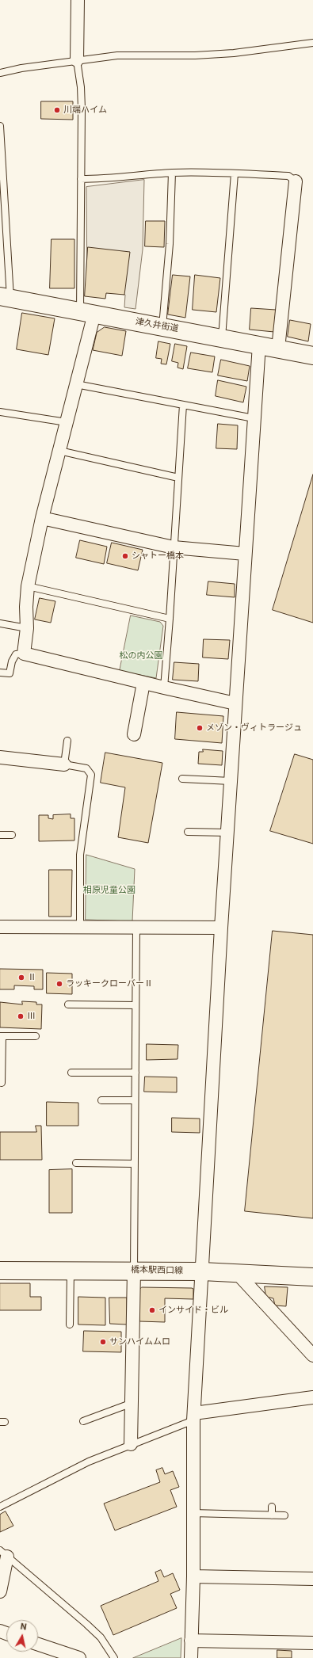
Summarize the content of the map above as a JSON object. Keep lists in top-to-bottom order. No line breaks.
{"streets":{"main road":["津久井街道","橋本駅西口線"]},"parks":["松の内公園","相原児童公園"],"places":["川端ハイム","シャトー橋本","メゾン・ヴィトラージュ","Ⅱ","ラッキークローバーⅡ","Ⅲ","インサイド・ビル","サンハイムムロ"],"north":"top"}
